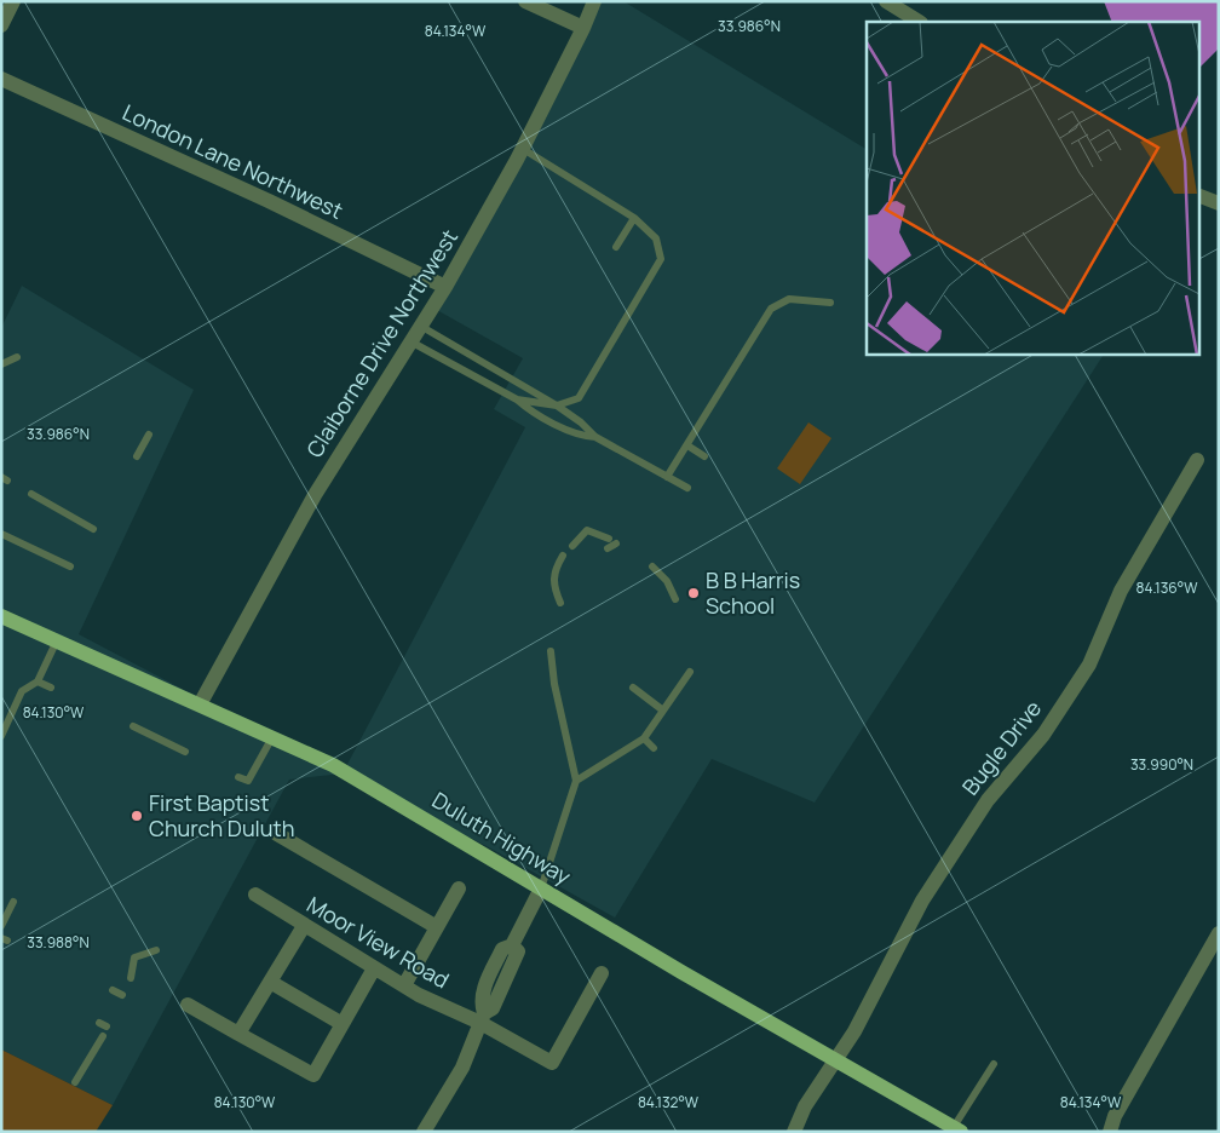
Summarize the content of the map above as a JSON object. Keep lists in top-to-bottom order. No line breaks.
{"streets":{"main road":["Duluth Highway"],"street":["London Lane Northwest","Claiborne Drive Northwest","Bugle Drive","Moor View Road"]},"crossings":[["London Lane Northwest","Claiborne Drive Northwest"],["Claiborne Drive Northwest","Duluth Highway"],["Bugle Drive","Duluth Highway"]],"places":["B B Harris School","First Baptist Church Duluth"],"coordinates":["33.986°N","84.134°W","84.136°W","84.130°W","33.990°N","33.988°N","84.132°W"]}
